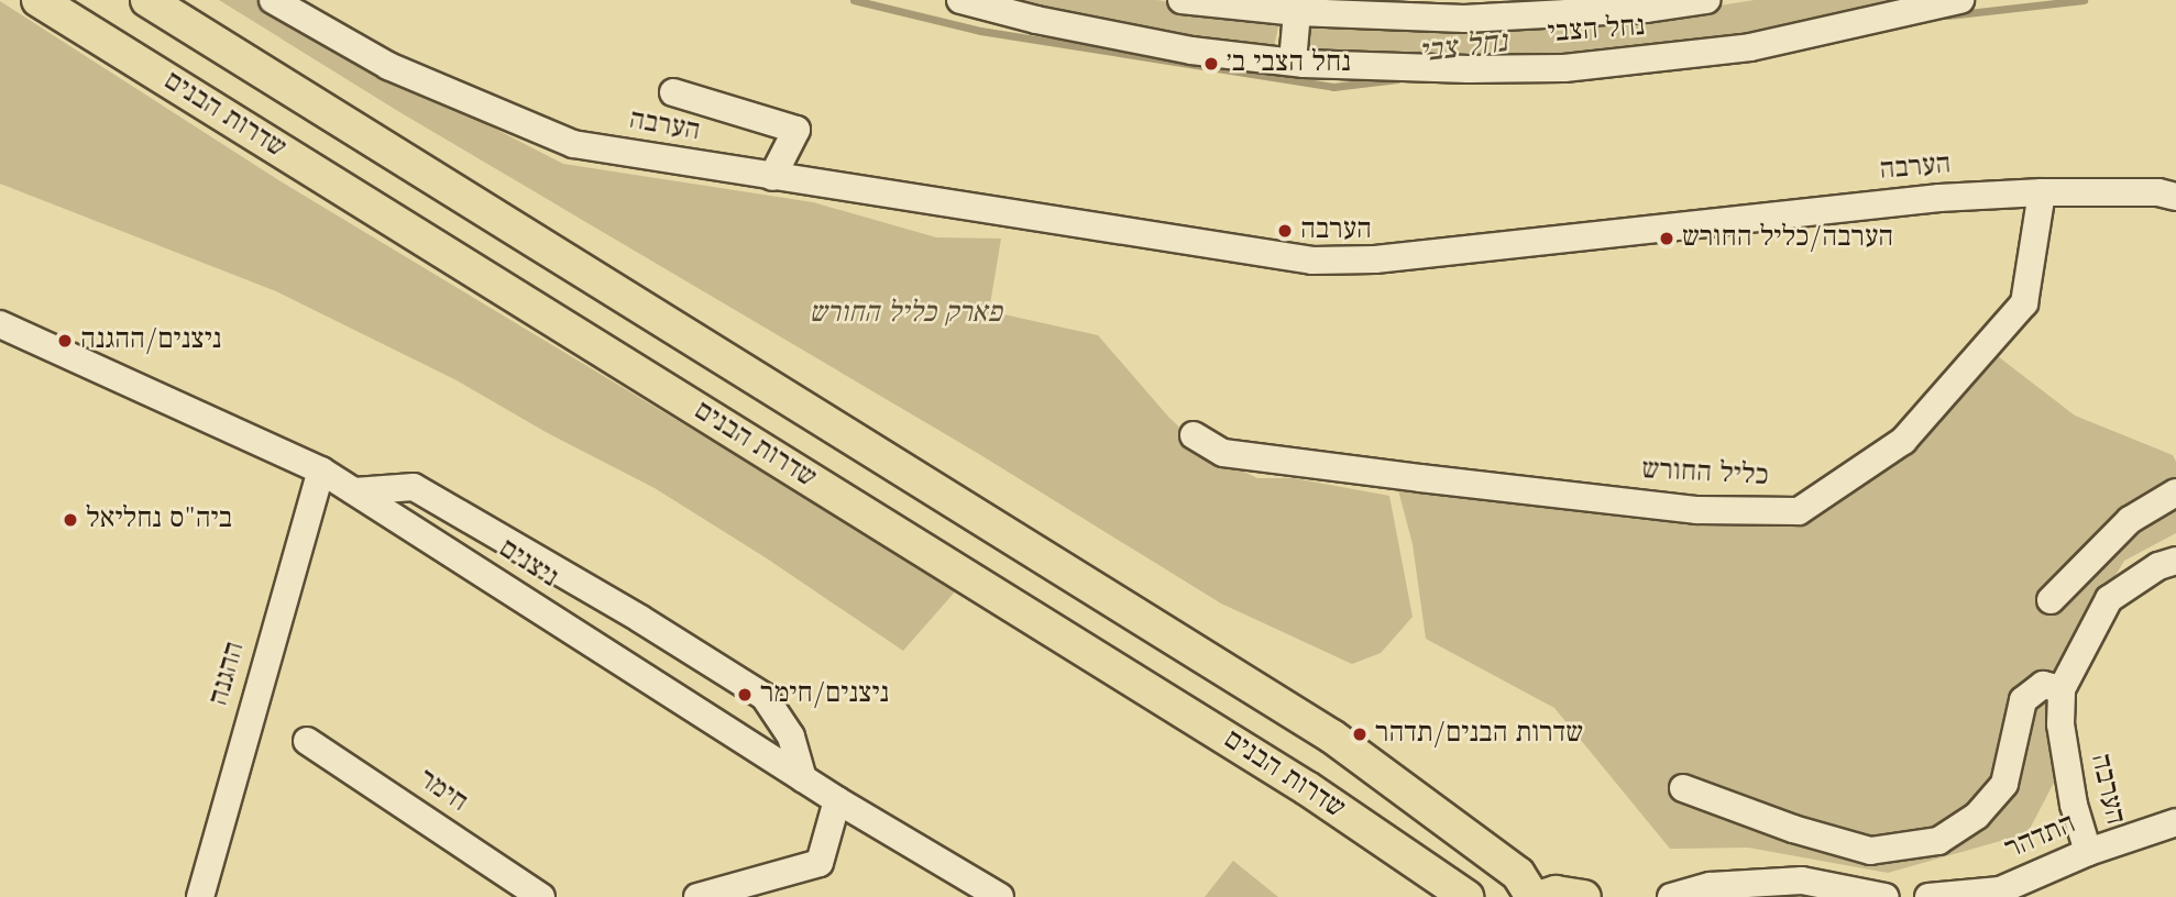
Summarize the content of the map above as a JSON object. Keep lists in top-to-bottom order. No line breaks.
{"streets":{"main road":["שדרות הבנים"],"street":["נחל הצבי","הערבה","כליל החורש","ניצנים","ההגנה","חימר","התדהר"]},"crossings":[["הערבה","כליל החורש"],["הערבה","התדהר"],["ניצנים","ההגנה"]],"water":["נחל צבי"],"parks":["פארק כליל החורש"],"places":["נחל הצבי ב׳","הערבה","הערבה/כליל החורש","ניצנים/ההגנה","ביה\"ס נחליאל","ניצנים/חימר","שדרות הבנים/תדהר"]}
